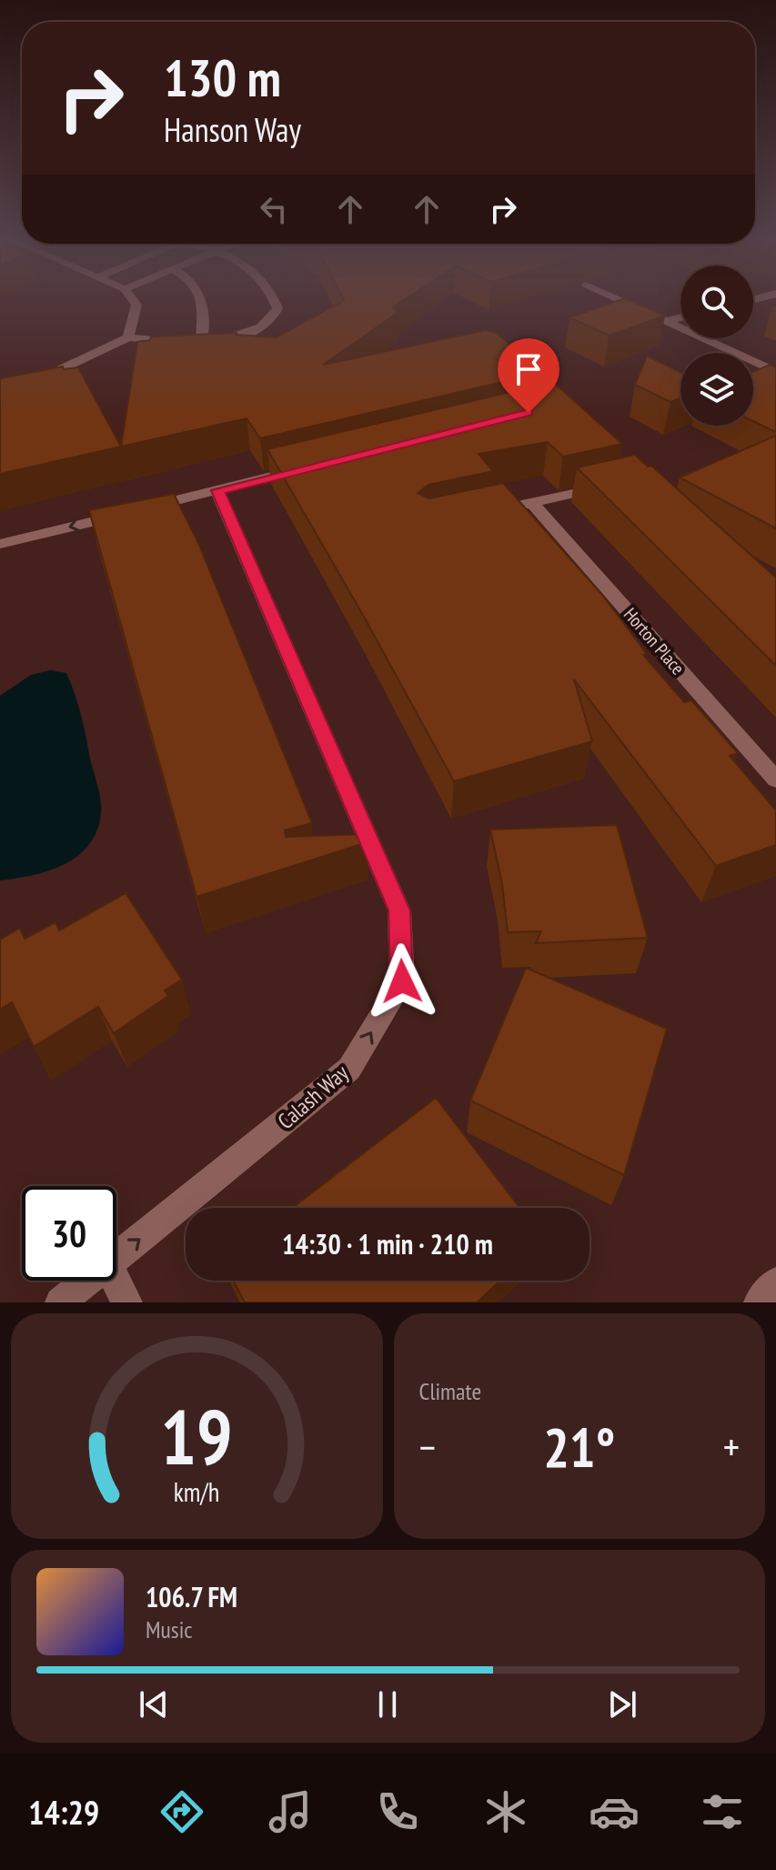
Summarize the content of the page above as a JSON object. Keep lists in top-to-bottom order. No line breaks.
{"streets":{"street":["Horton Place","Calash Way"]},"one_way":["Calash Way"],"page":{"turn":["130 m","Hanson Way"],"limit":"30","trip":"14:30 · 1 min · 210 m","tile":"Climate","heat":["−","21°","+"],"song":["106.7 FM","Music"],"tabs":"14:29","gauge":["19","km/h"]}}
